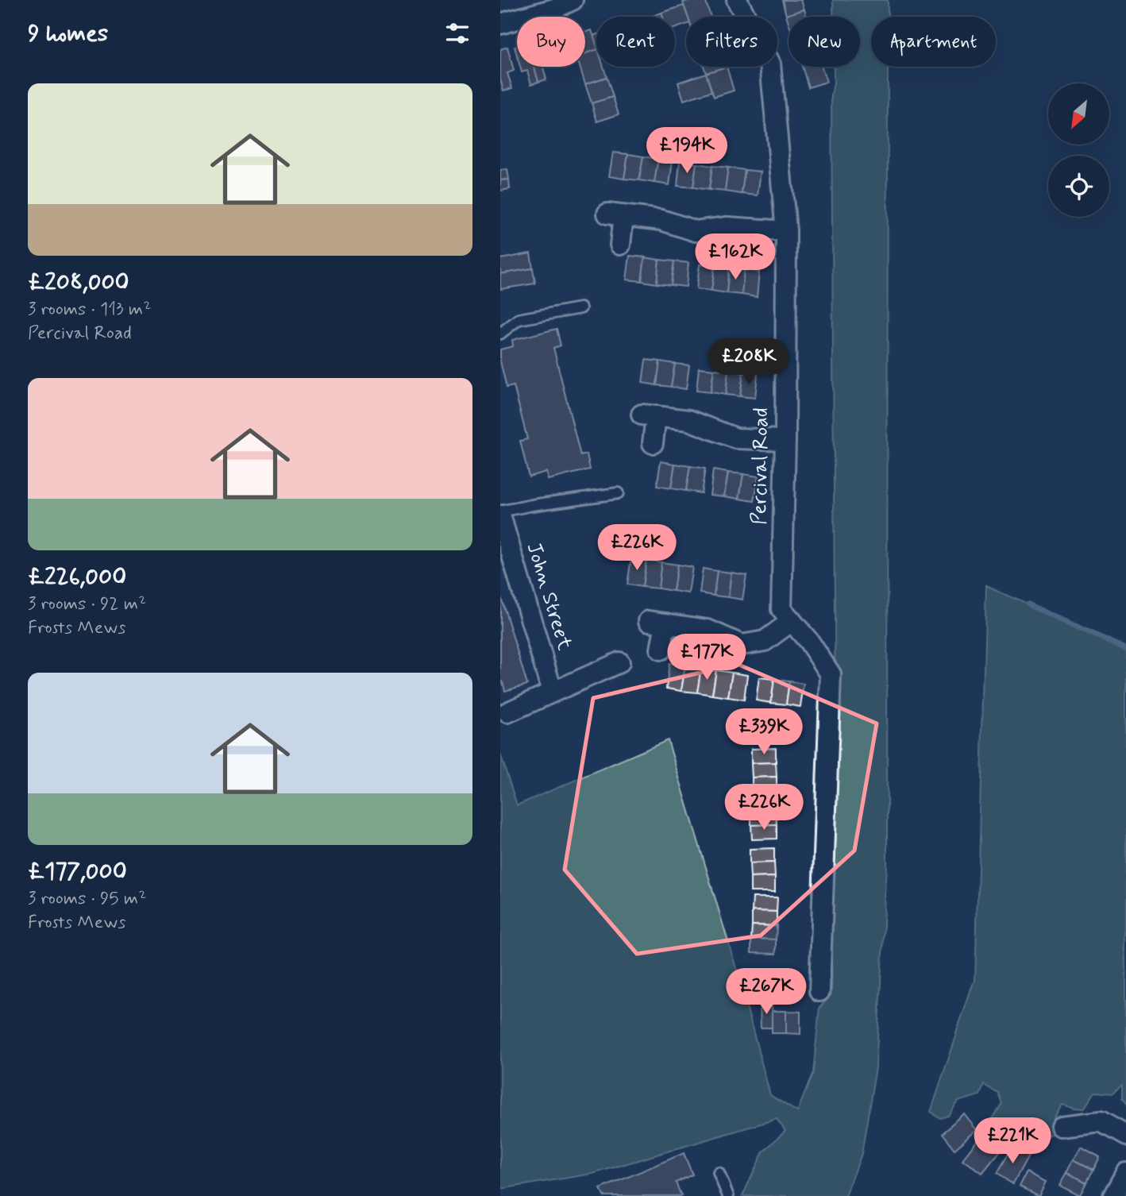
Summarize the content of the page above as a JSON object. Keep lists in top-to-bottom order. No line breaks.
{"streets":{"street":["Percival Road","John Street"]},"north":"bottom left","page":{"heading":"9 homes","chip":["Buy","Rent","Filters","New","Apartment"],"list":[{"name":"£208,000","note":"3 rooms · 113 m² · Percival Road"},{"name":"£226,000","note":"3 rooms · 92 m² · Frosts Mews"},{"name":"£177,000","note":"3 rooms · 95 m² · Frosts Mews"}],"price":["£194K","£162K","£208K","£226K","£177K","£339K","£226K","£267K","£221K"]}}
